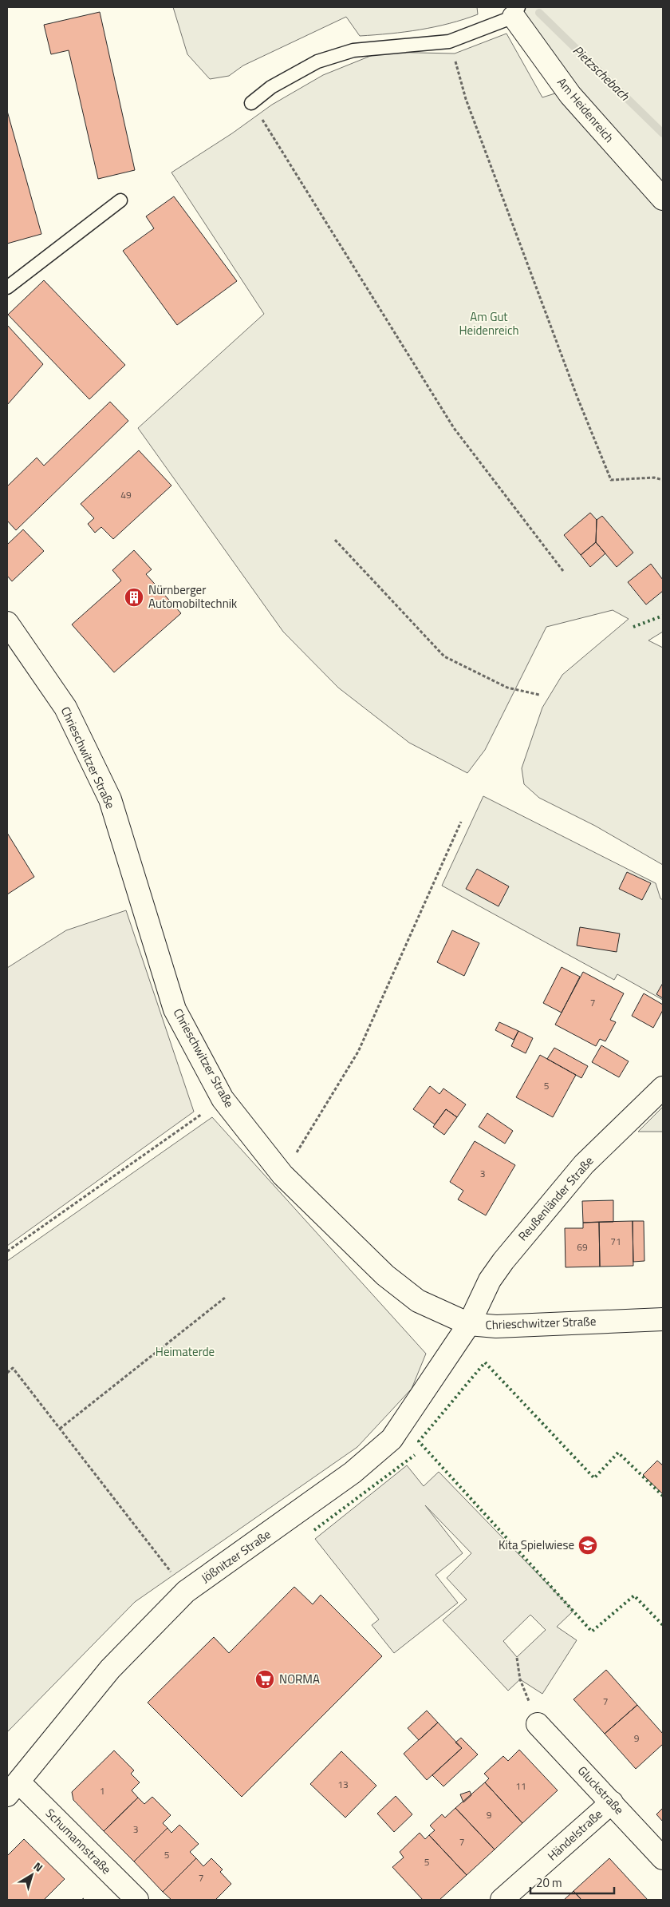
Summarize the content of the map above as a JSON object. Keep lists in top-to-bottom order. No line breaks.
{"streets":{"street":["Am Heidenreich","Chrieschwitzer Straße","Reußenländer Straße","Jößnitzer Straße","Gluckstraße","Händelstraße","Schumannstraße"]},"crossings":[["Chrieschwitzer Straße","Reußenländer Straße"],["Chrieschwitzer Straße","Jößnitzer Straße"],["Reußenländer Straße","Jößnitzer Straße"],["Jößnitzer Straße","Schumannstraße"],["Gluckstraße","Händelstraße"]],"water":["Pietzschebach"],"parks":["Am Gut Heidenreich","Heimaterde"],"places":{"building":["Nürnberger Automobiltechnik"],"school or university":["Kita Spielwiese"],"supermarket":["NORMA"]},"house_numbers":["49","7","5","3","71","69","7","9","13","11","1","9","3","7","5","5","7"],"scale_bar":"20 m","north":"top right"}
